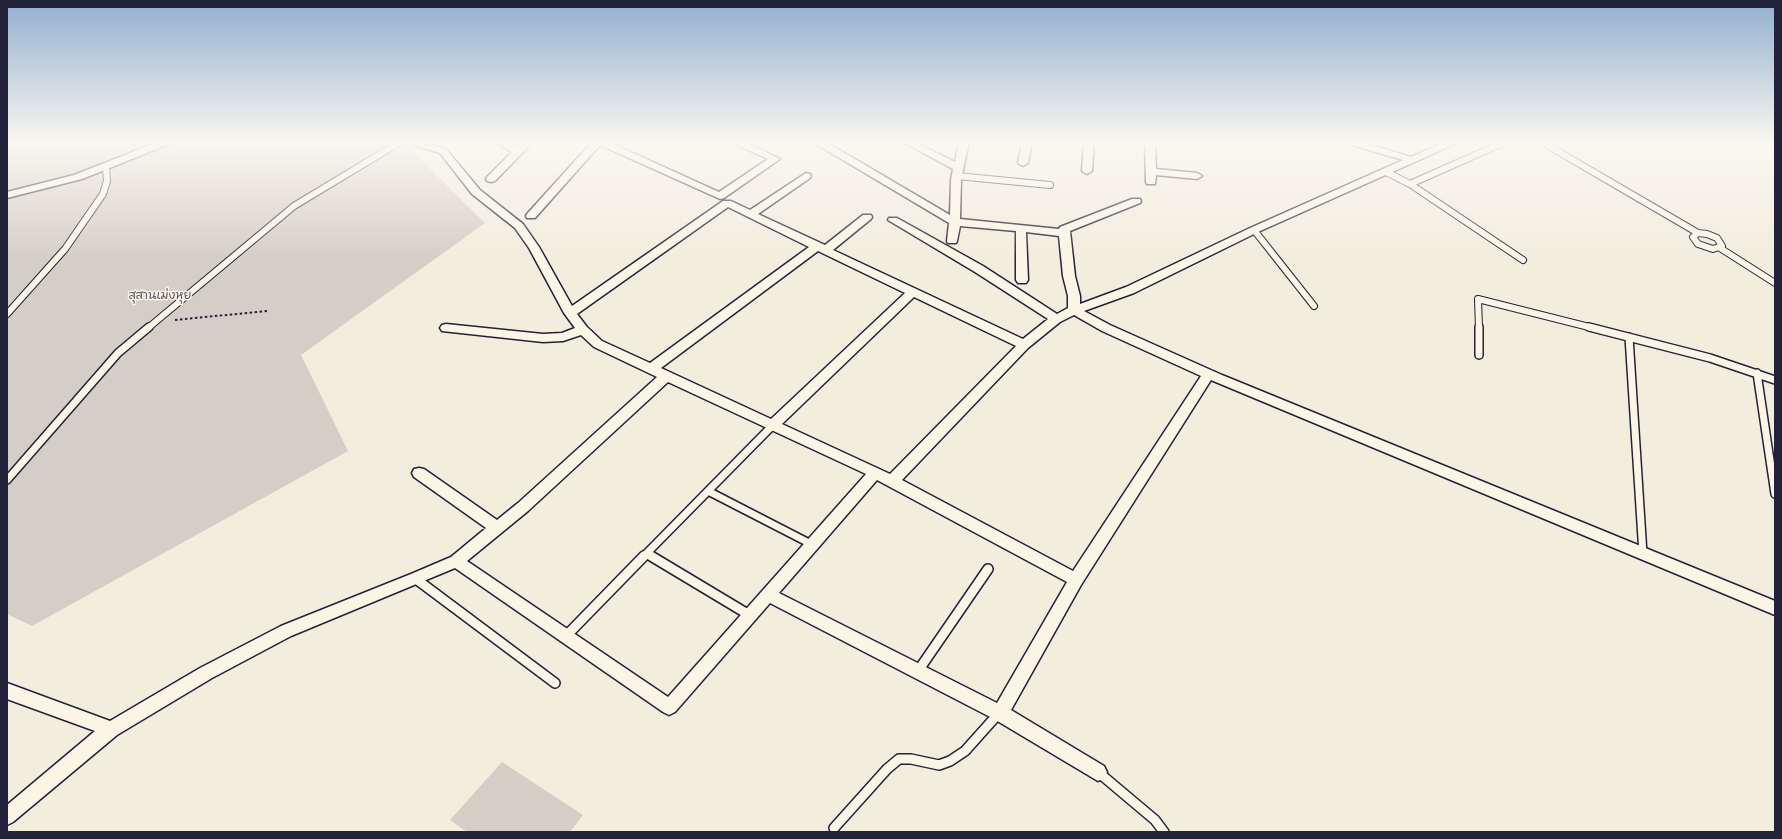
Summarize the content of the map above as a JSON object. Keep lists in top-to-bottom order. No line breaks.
{"parks":["สุสานเม่งหุย"]}
